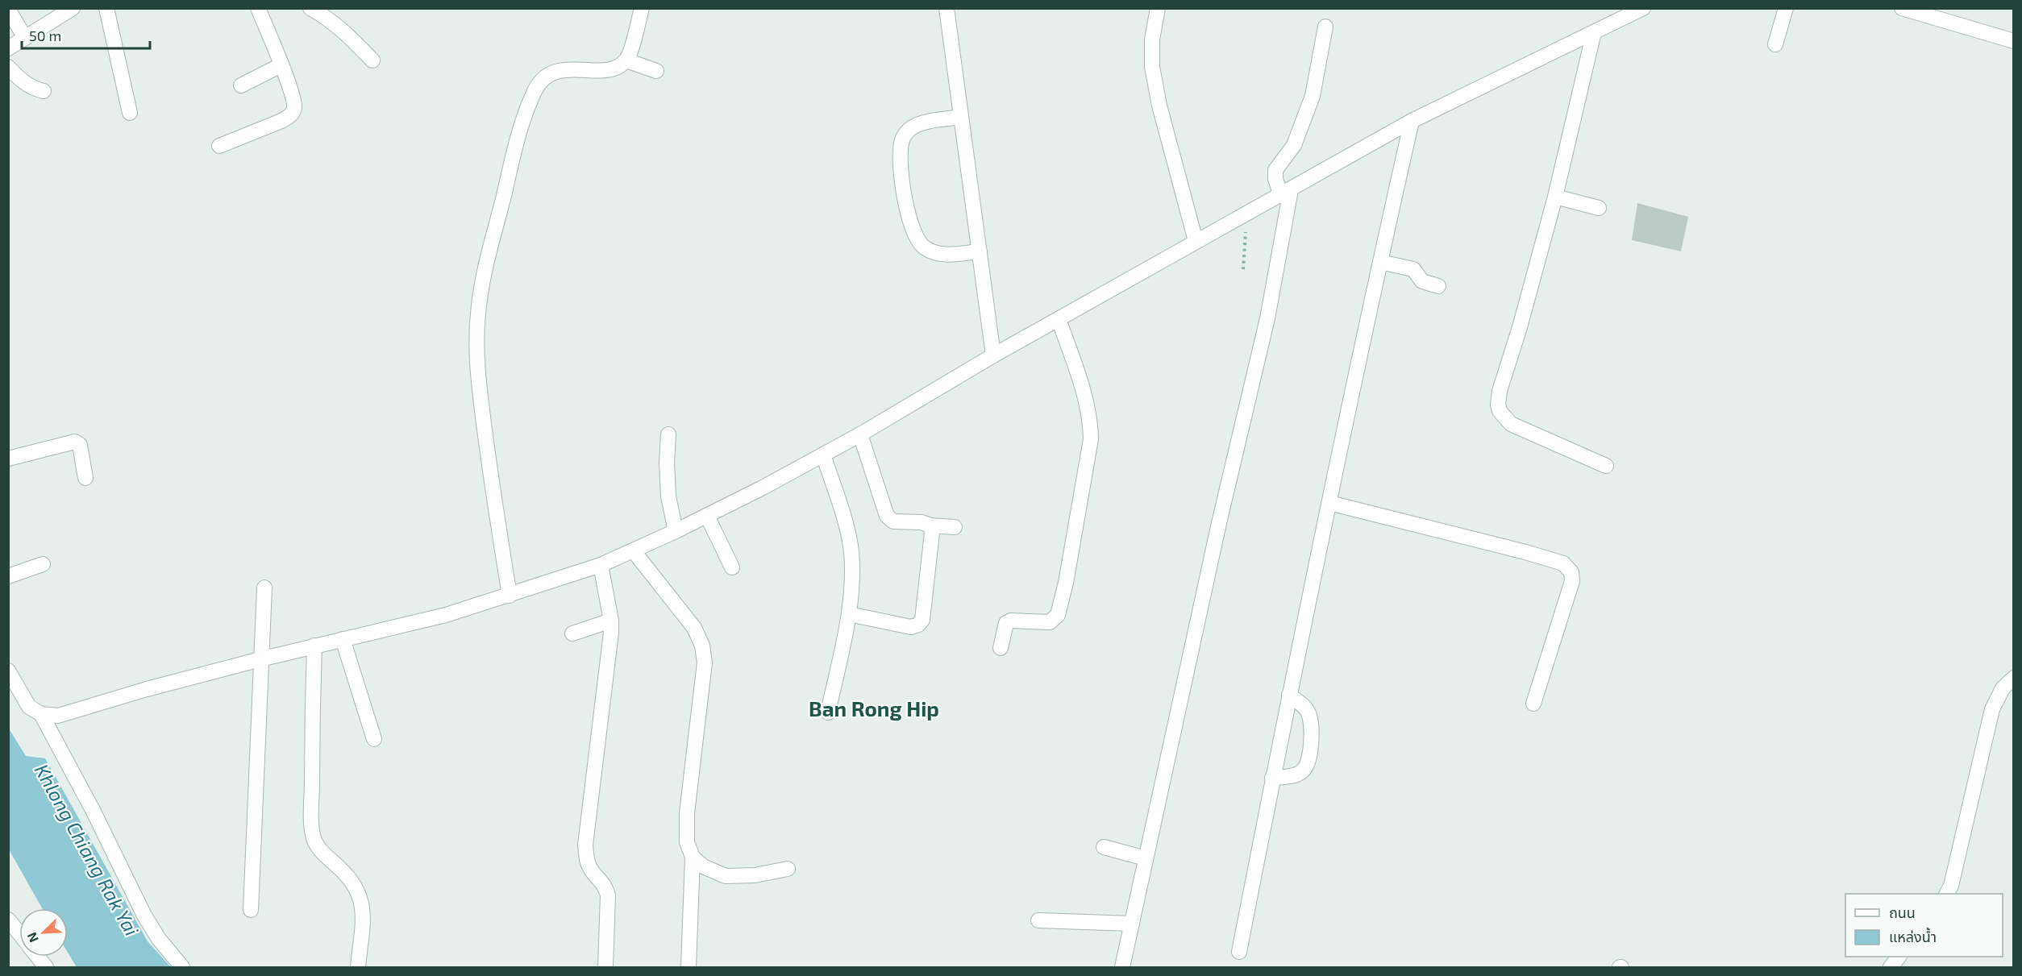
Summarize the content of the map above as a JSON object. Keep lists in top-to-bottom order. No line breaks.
{"districts":["Ban Rong Hip"],"water":["Khlong Chiang Rak Yai"],"legend":["ถนน","แหล่งน้ำ"],"scale_bar":"50 m","north":"bottom left"}
